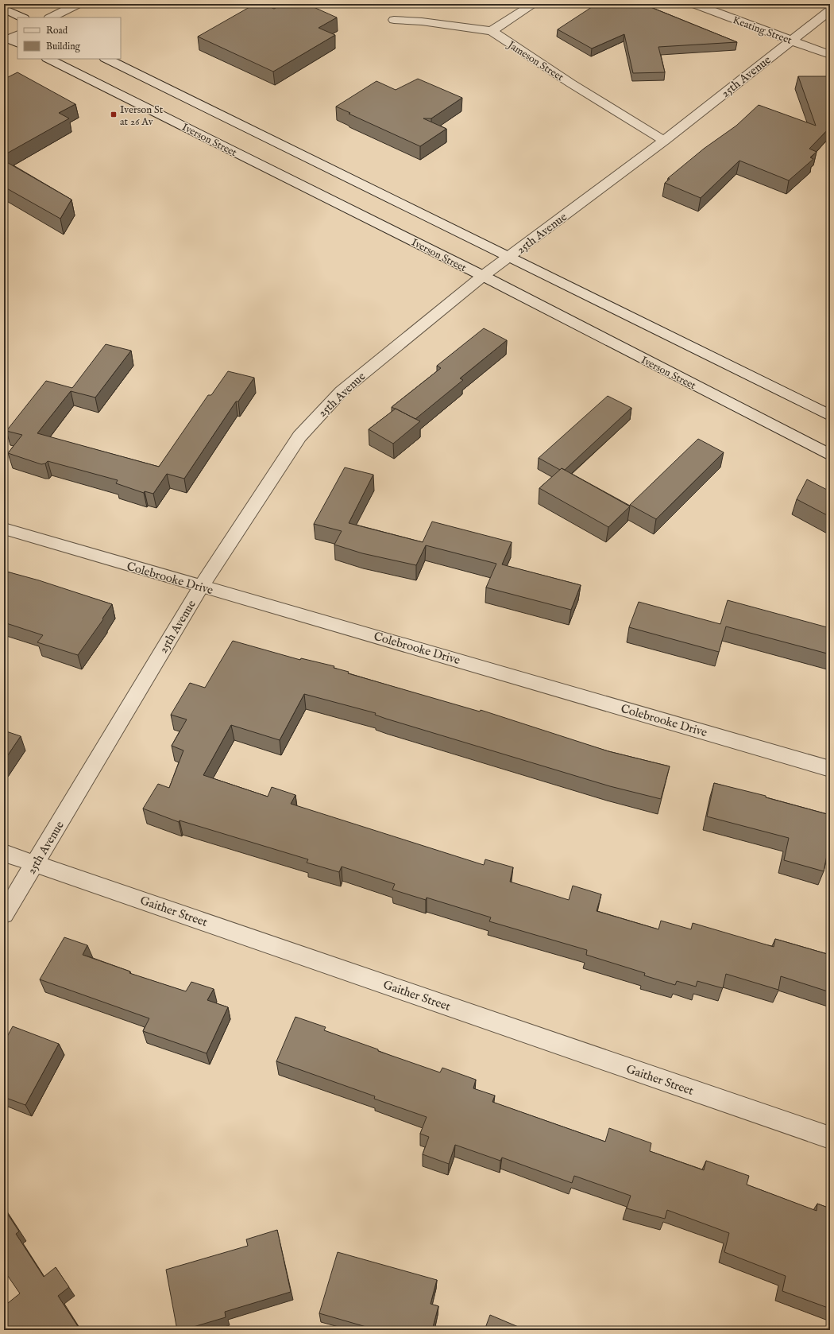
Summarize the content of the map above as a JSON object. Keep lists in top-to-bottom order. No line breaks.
{"streets":{"street":["Keating Street","Jameson Street","25th Avenue","Iverson Street","Colebrooke Drive","Gaither Street"]},"crossings":[["Keating Street","25th Avenue"],["Jameson Street","25th Avenue"],["25th Avenue","Iverson Street"],["25th Avenue","Colebrooke Drive"],["25th Avenue","Gaither Street"]],"places":{"transit":["Iverson St at 26 Av"]},"legend":["Road","Building"]}
